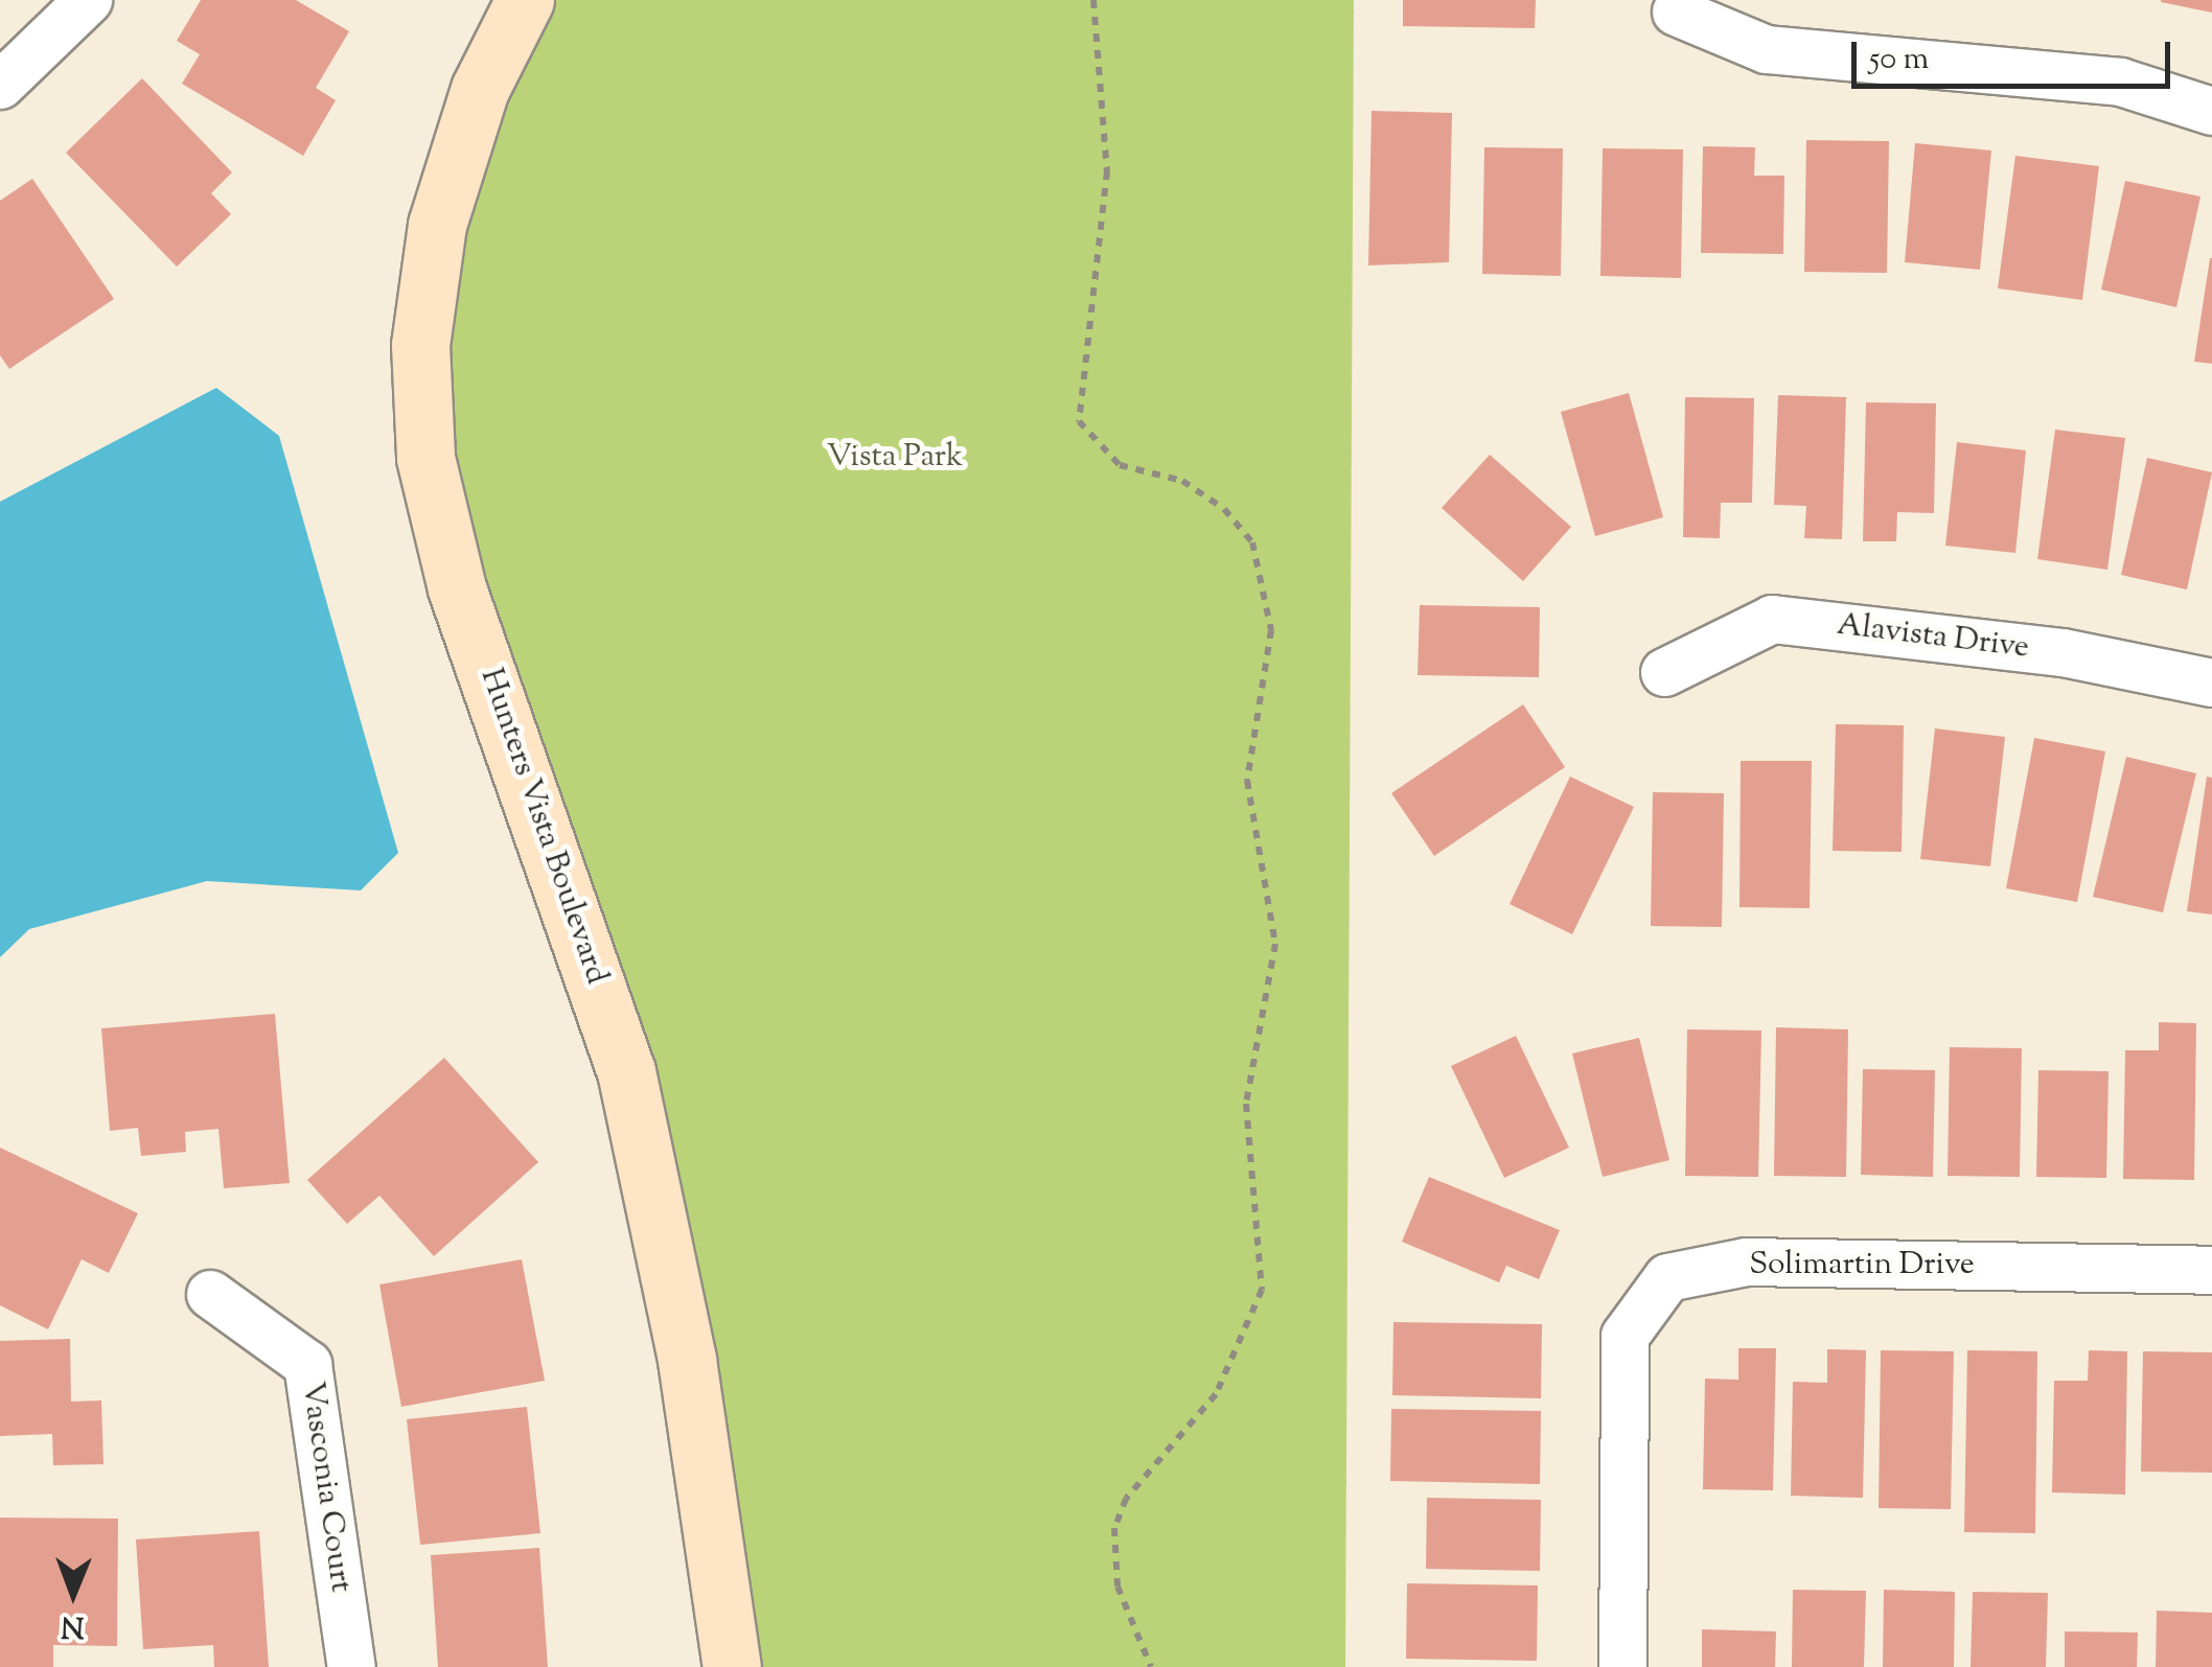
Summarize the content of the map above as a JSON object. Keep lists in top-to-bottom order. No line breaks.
{"streets":{"street":["Alavista Drive","Hunters Vista Boulevard","Solimartin Drive","Vasconia Court"]},"parks":["Vista Park"],"scale_bar":"50 m","north":"bottom"}
